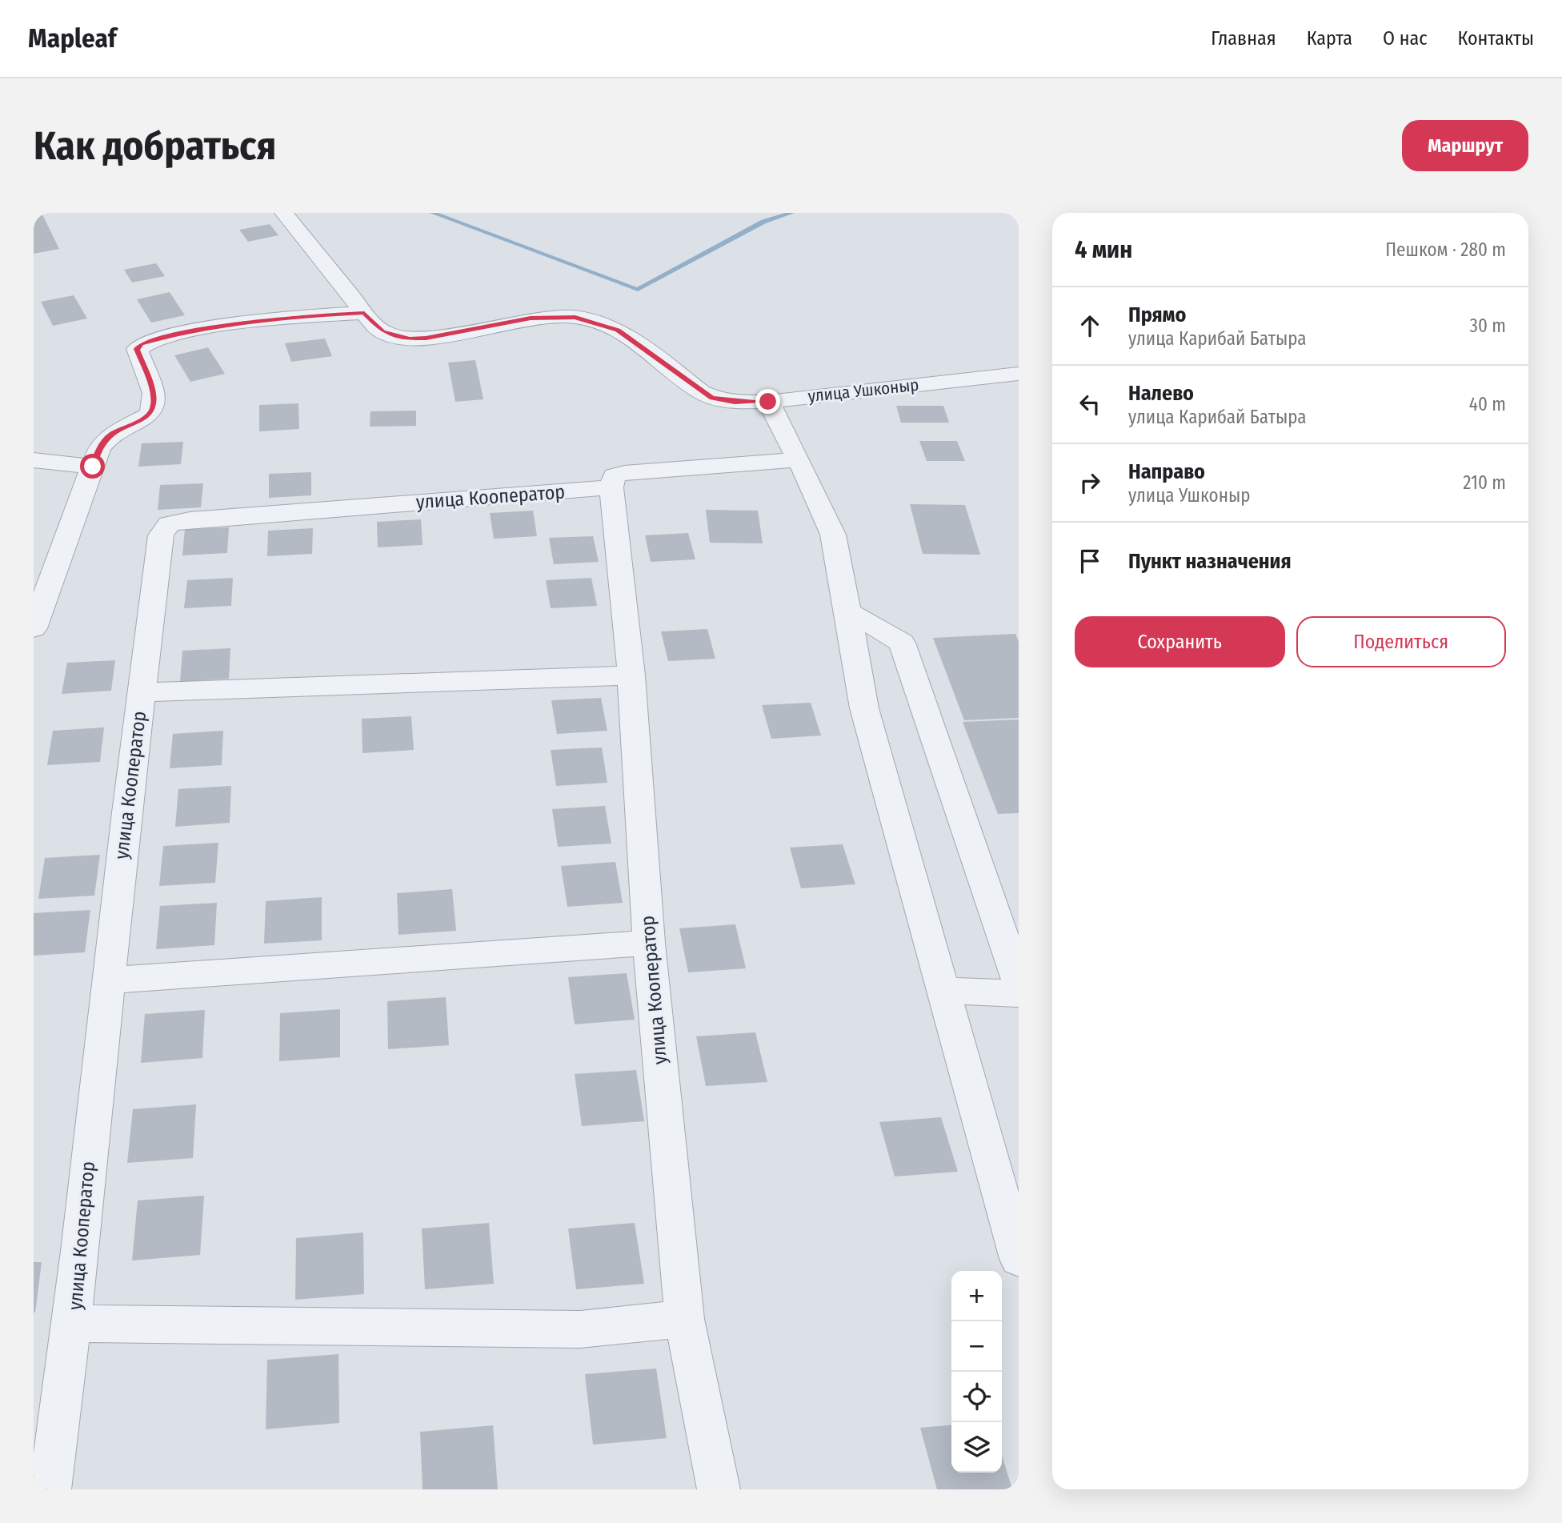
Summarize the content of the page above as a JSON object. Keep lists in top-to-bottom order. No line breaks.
{"streets":{"street":["улица Ушконыр","улица Кооператор"]},"page":{"header":"Mapleaf","nav":["Главная","Карта","О нас","Контакты"],"buttons":["Маршрут",["Сохранить","Поделиться"]],"title":"Как добраться","heading":["4 мин","Пешком · 280 m"],"list":[["Прямо","улица Карибай Батыра","30 m"],["Налево","улица Карибай Батыра","40 m"],["Направо","улица Ушконыр","210 m"],"Пункт назначения"],"map_buttons":["+","−"]}}
